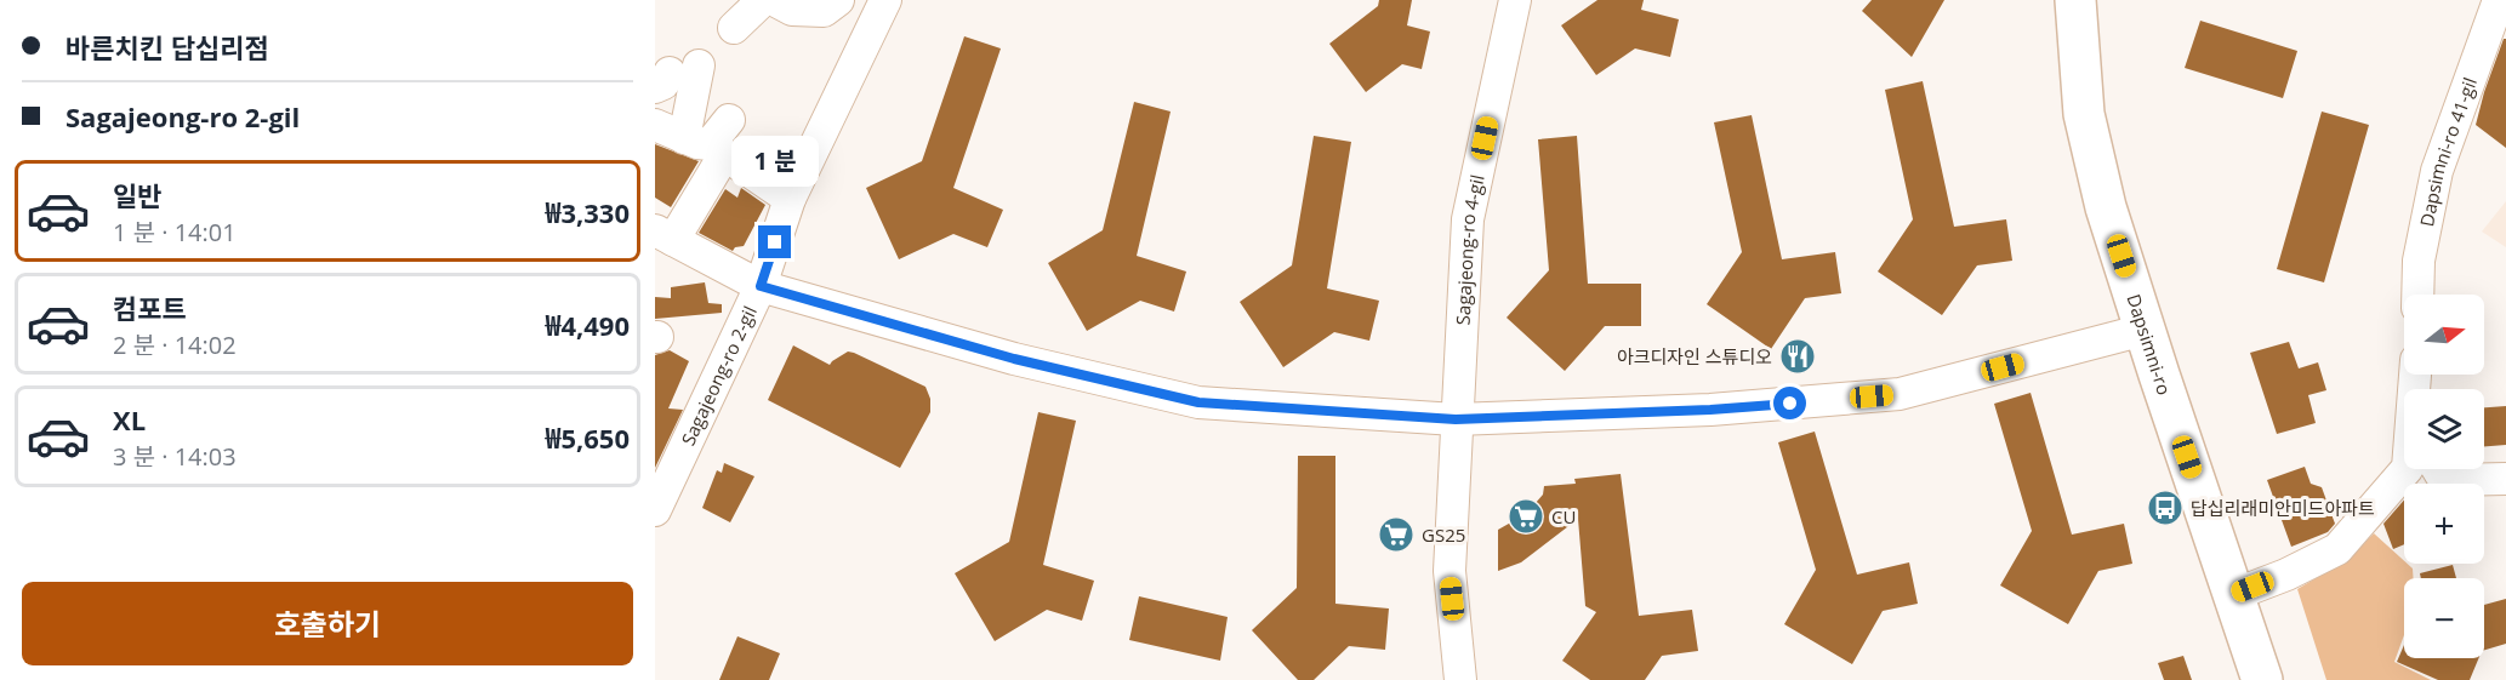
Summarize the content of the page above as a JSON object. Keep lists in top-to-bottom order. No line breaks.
{"streets":{"main road":["Dapsimni-ro"],"street":["Dapsimni-ro 41-gil","Sagajeong-ro 4-gil","Sagajeong-ro 2-gil"]},"places":{"restaurant":["아크디자인 스튜디오"],"bus stop":["답십리래미안미드아파트"],"supermarket":["CU","GS25"]},"north":"right","page":{"banner":["바른치킨 답십리점","Sagajeong-ro 2-gil"],"bubble":"1 분","list":[{"name":"일반","note":"1 분 · 14:01","value":"₩3,330"},{"name":"컴포트","note":"2 분 · 14:02","value":"₩4,490"},{"name":"XL","note":"3 분 · 14:03","value":"₩5,650"}],"map_buttons":["+","−"],"buttons":"호출하기"}}
